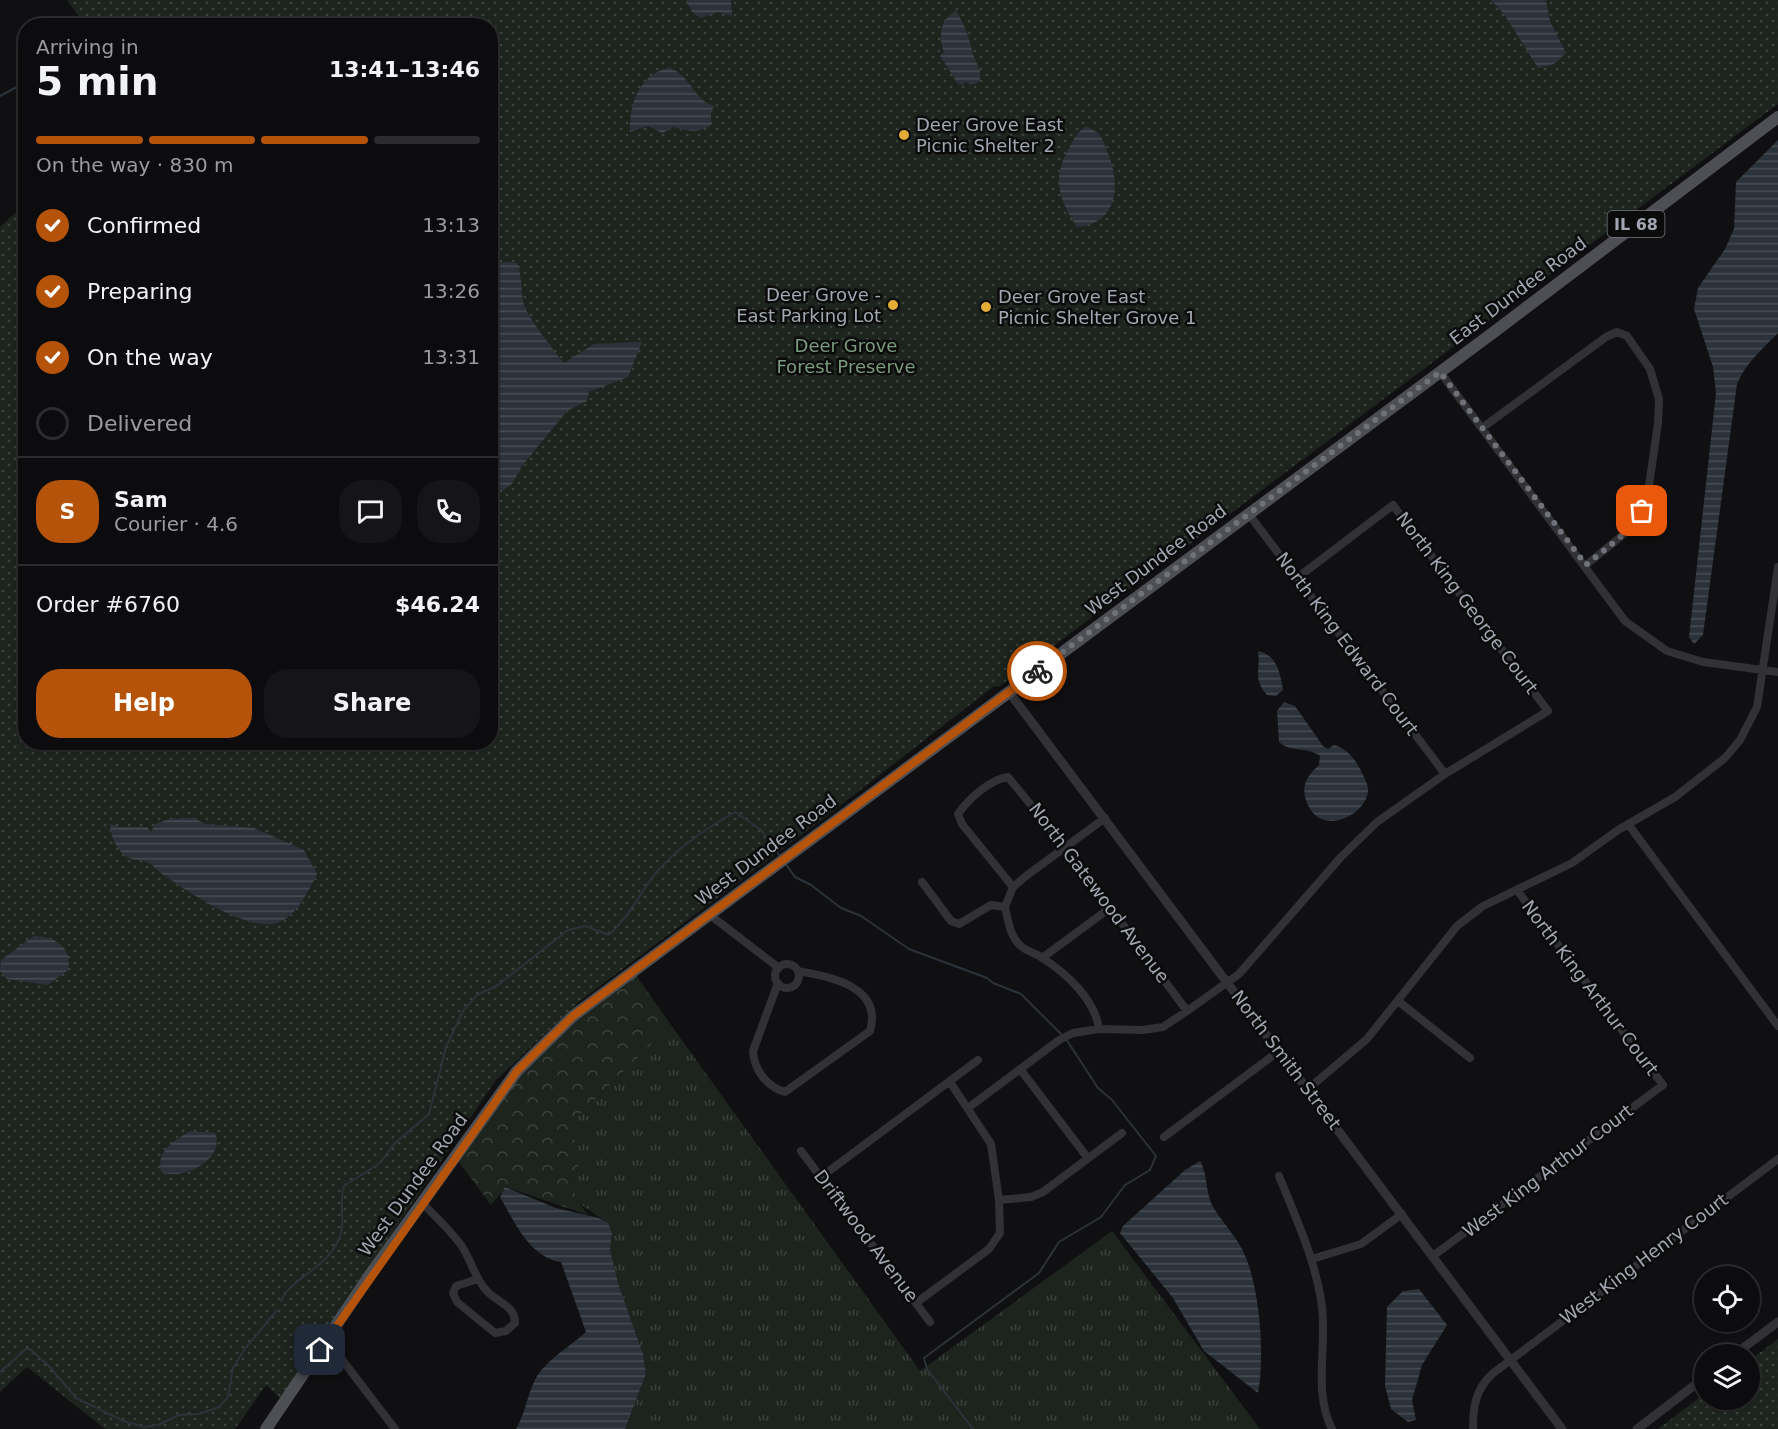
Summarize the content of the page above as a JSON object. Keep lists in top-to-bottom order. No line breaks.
{"streets":{"main road":["IL 68","East Dundee Road","West Dundee Road"],"street":["North King George Court","North King Edward Court","North Gatewood Avenue","North King Arthur Court","North Smith Street","West King Arthur Court","Driftwood Avenue","West King Henry Court"]},"crossings":[["East Dundee Road","West Dundee Road"],["West Dundee Road","North King Edward Court"],["West Dundee Road","North Smith Street"],["North King George Court","North King Edward Court"],["North King Arthur Court","West King Arthur Court"],["North Smith Street","West King Arthur Court"],["North Smith Street","West King Henry Court"]],"parks":["Deer Grove Forest Preserve"],"places":["Deer Grove East Picnic Shelter 2","Deer Grove - East Parking Lot","Deer Grove East Picnic Shelter Grove 1"],"page":{"heading":["5 min","Arriving in","13:41–13:46"],"panel":["Sam","Courier · 4.6","Order #6760","$46.24"],"bar":"On the way · 830 m","list":[["Confirmed","13:13"],["Preparing","13:26"],["On the way","13:31"],"Delivered"],"round":"S","buttons":["Help","Share"]}}
